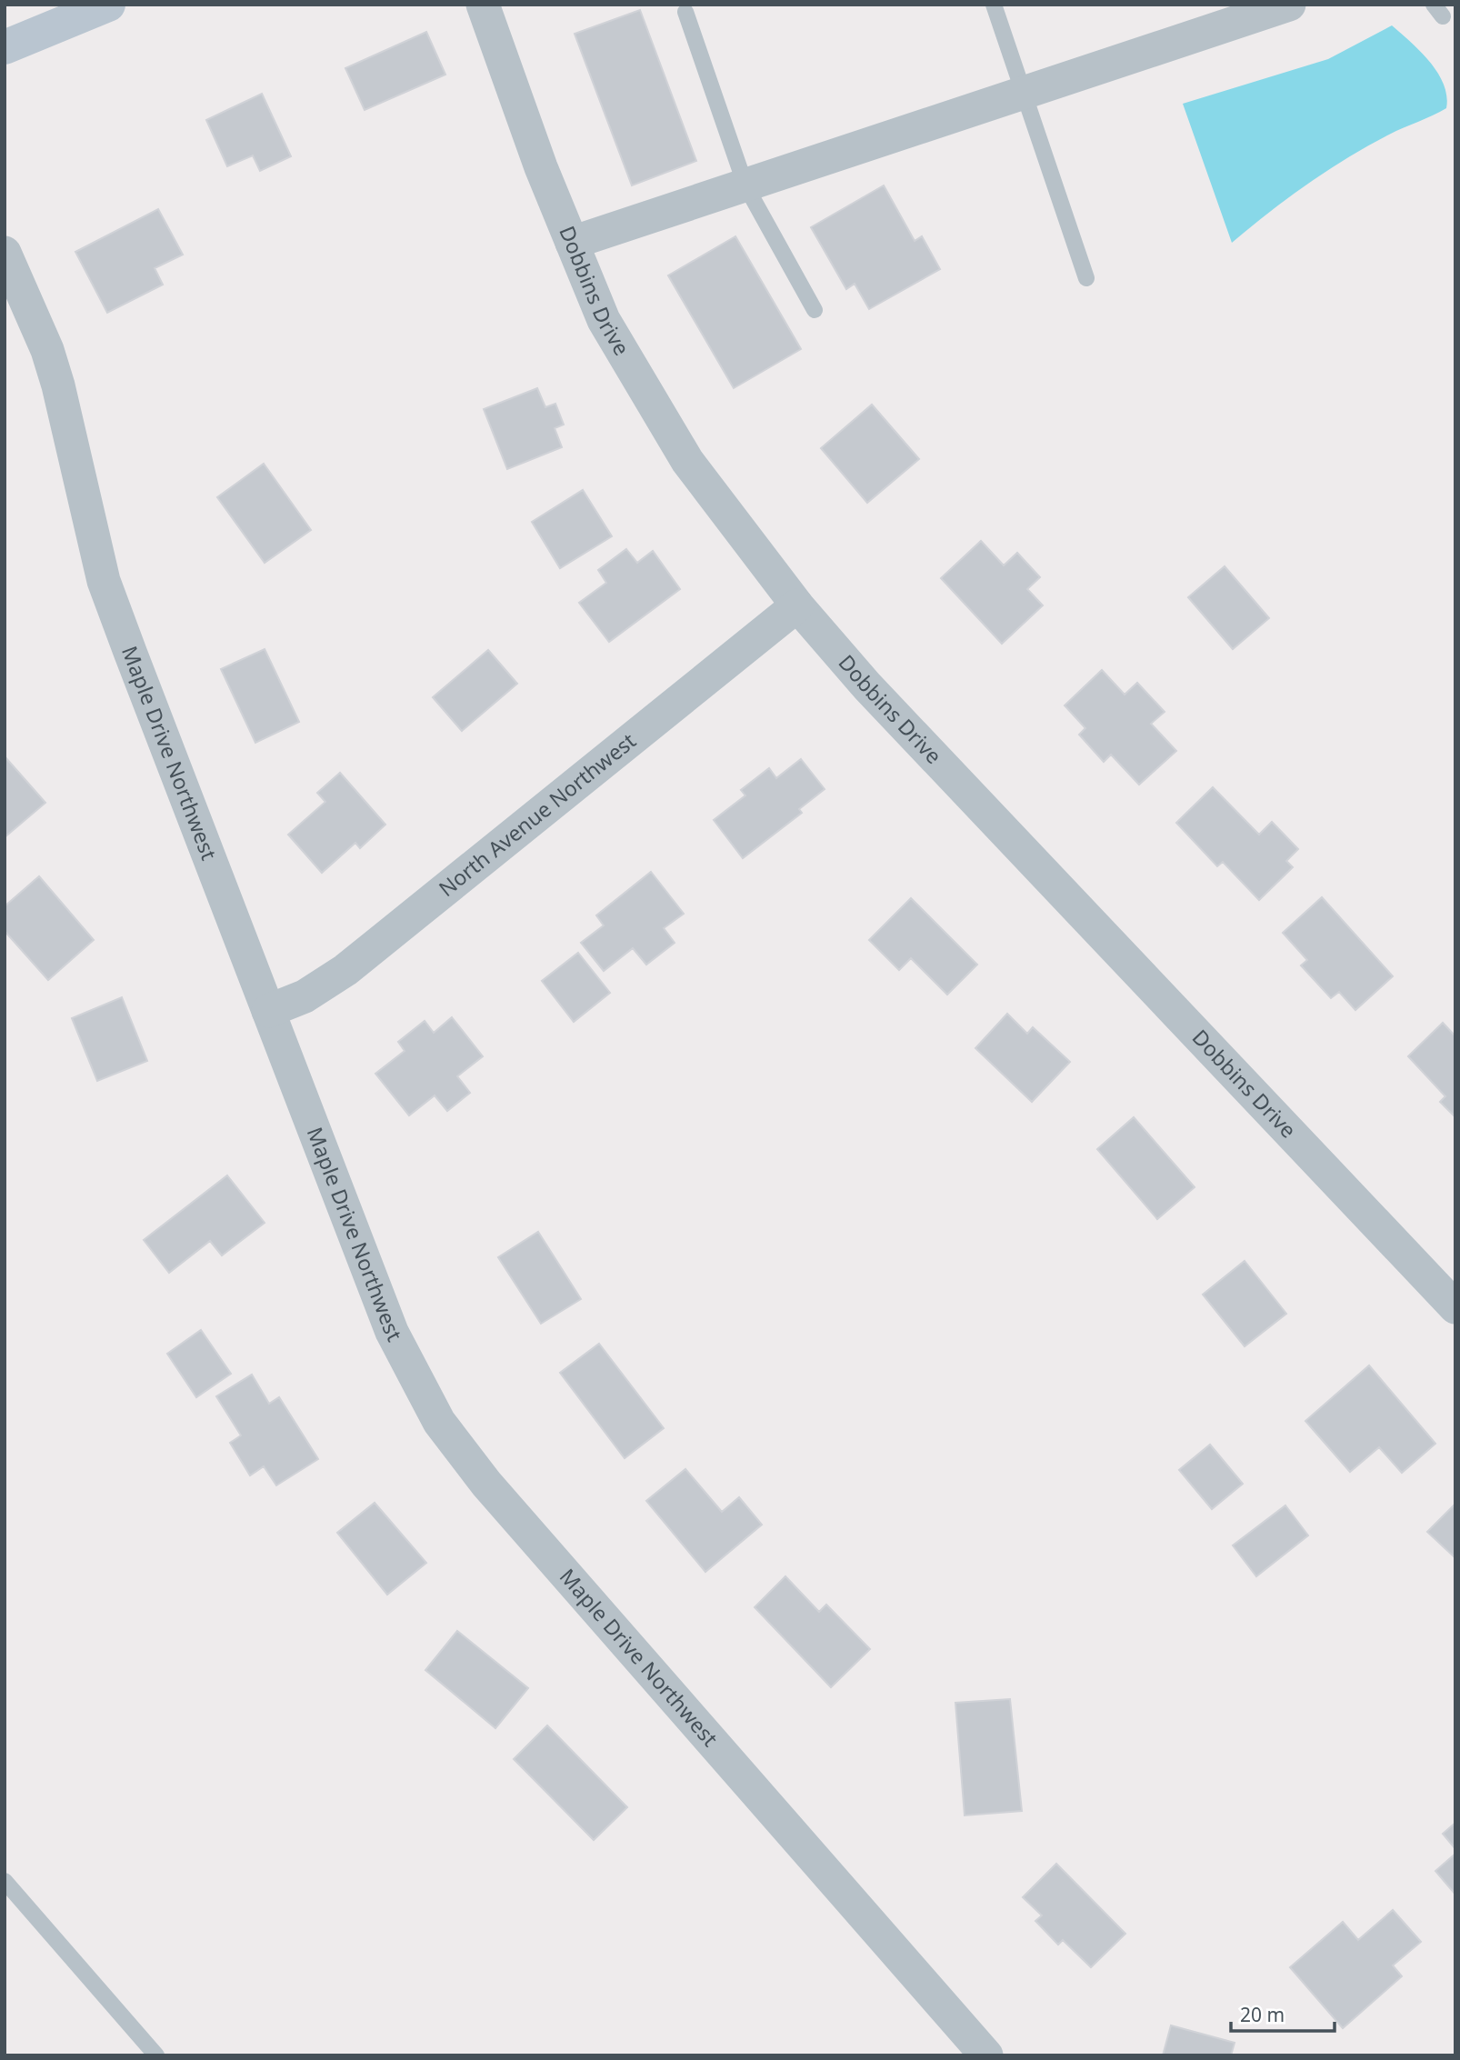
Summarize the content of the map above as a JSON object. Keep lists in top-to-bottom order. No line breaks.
{"streets":{"street":["Dobbins Drive","Maple Drive Northwest","North Avenue Northwest"]},"crossings":[["Dobbins Drive","North Avenue Northwest"],["Maple Drive Northwest","North Avenue Northwest"]],"scale_bar":"20 m"}
